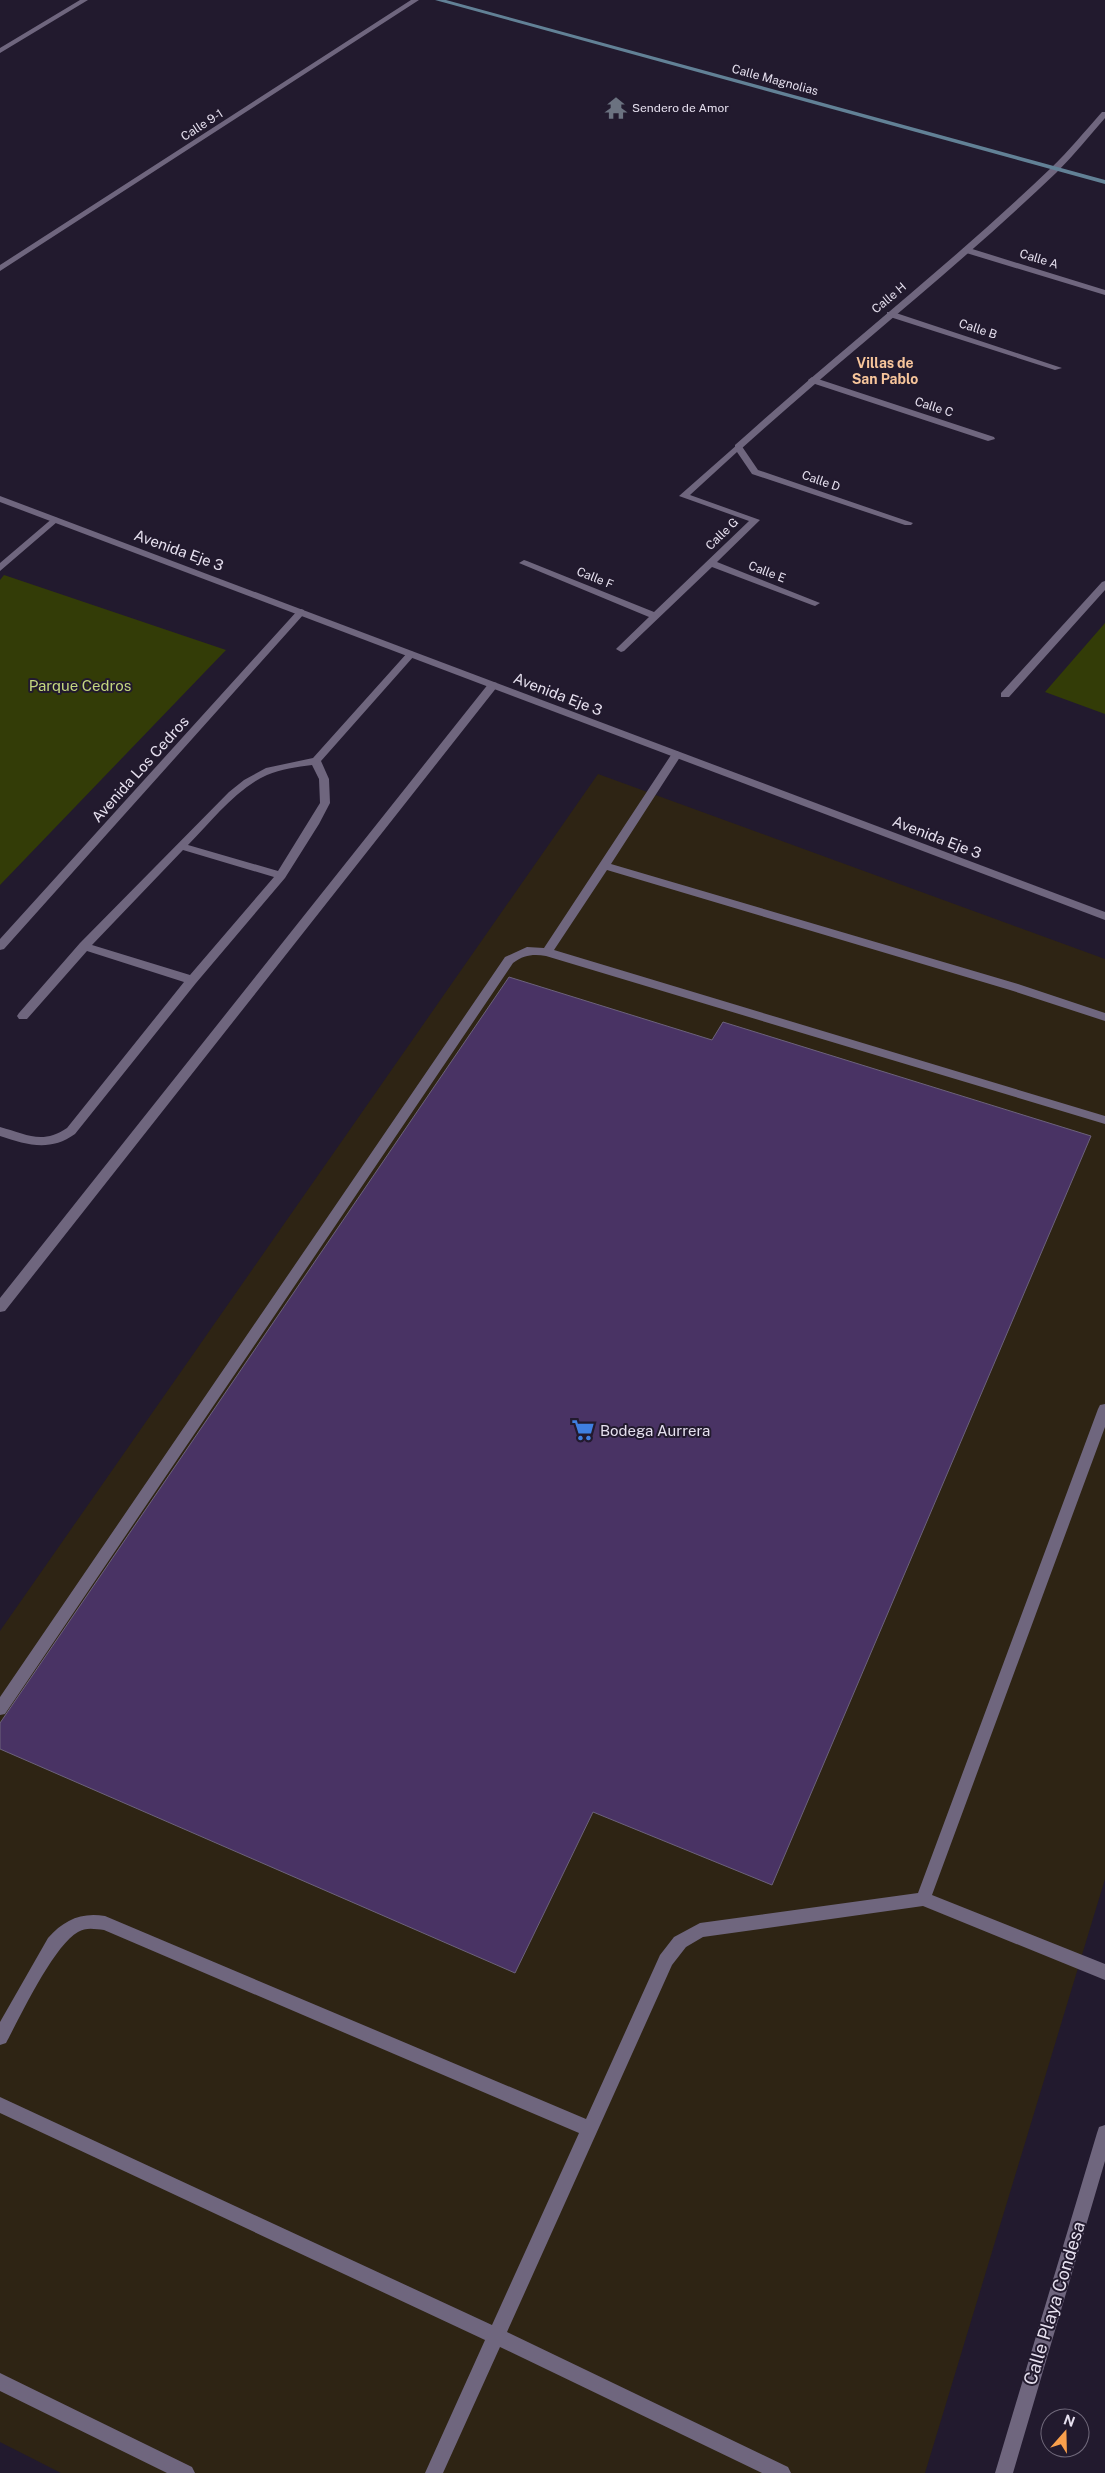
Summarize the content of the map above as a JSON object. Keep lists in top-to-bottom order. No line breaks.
{"streets":{"main road":["Calle Magnolias"],"street":["Calle 9-1","Calle A","Calle H","Calle B","Calle C","Calle D","Calle G","Avenida Eje 3","Calle E","Calle F","Avenida Los Cedros","Calle Playa Condesa"]},"crossings":[["Calle Magnolias","Calle H"],["Calle A","Calle H"],["Calle H","Calle B"],["Calle H","Calle C"],["Calle H","Calle D"],["Calle H","Calle G"],["Calle D","Calle G"],["Calle G","Calle E"],["Calle G","Calle F"],["Avenida Eje 3","Avenida Los Cedros"]],"districts":["Villas de San Pablo"],"parks":["Parque Cedros"],"places":{"temple":["Sendero de Amor"],"supermarket":["Bodega Aurrera"]},"north":"top"}
